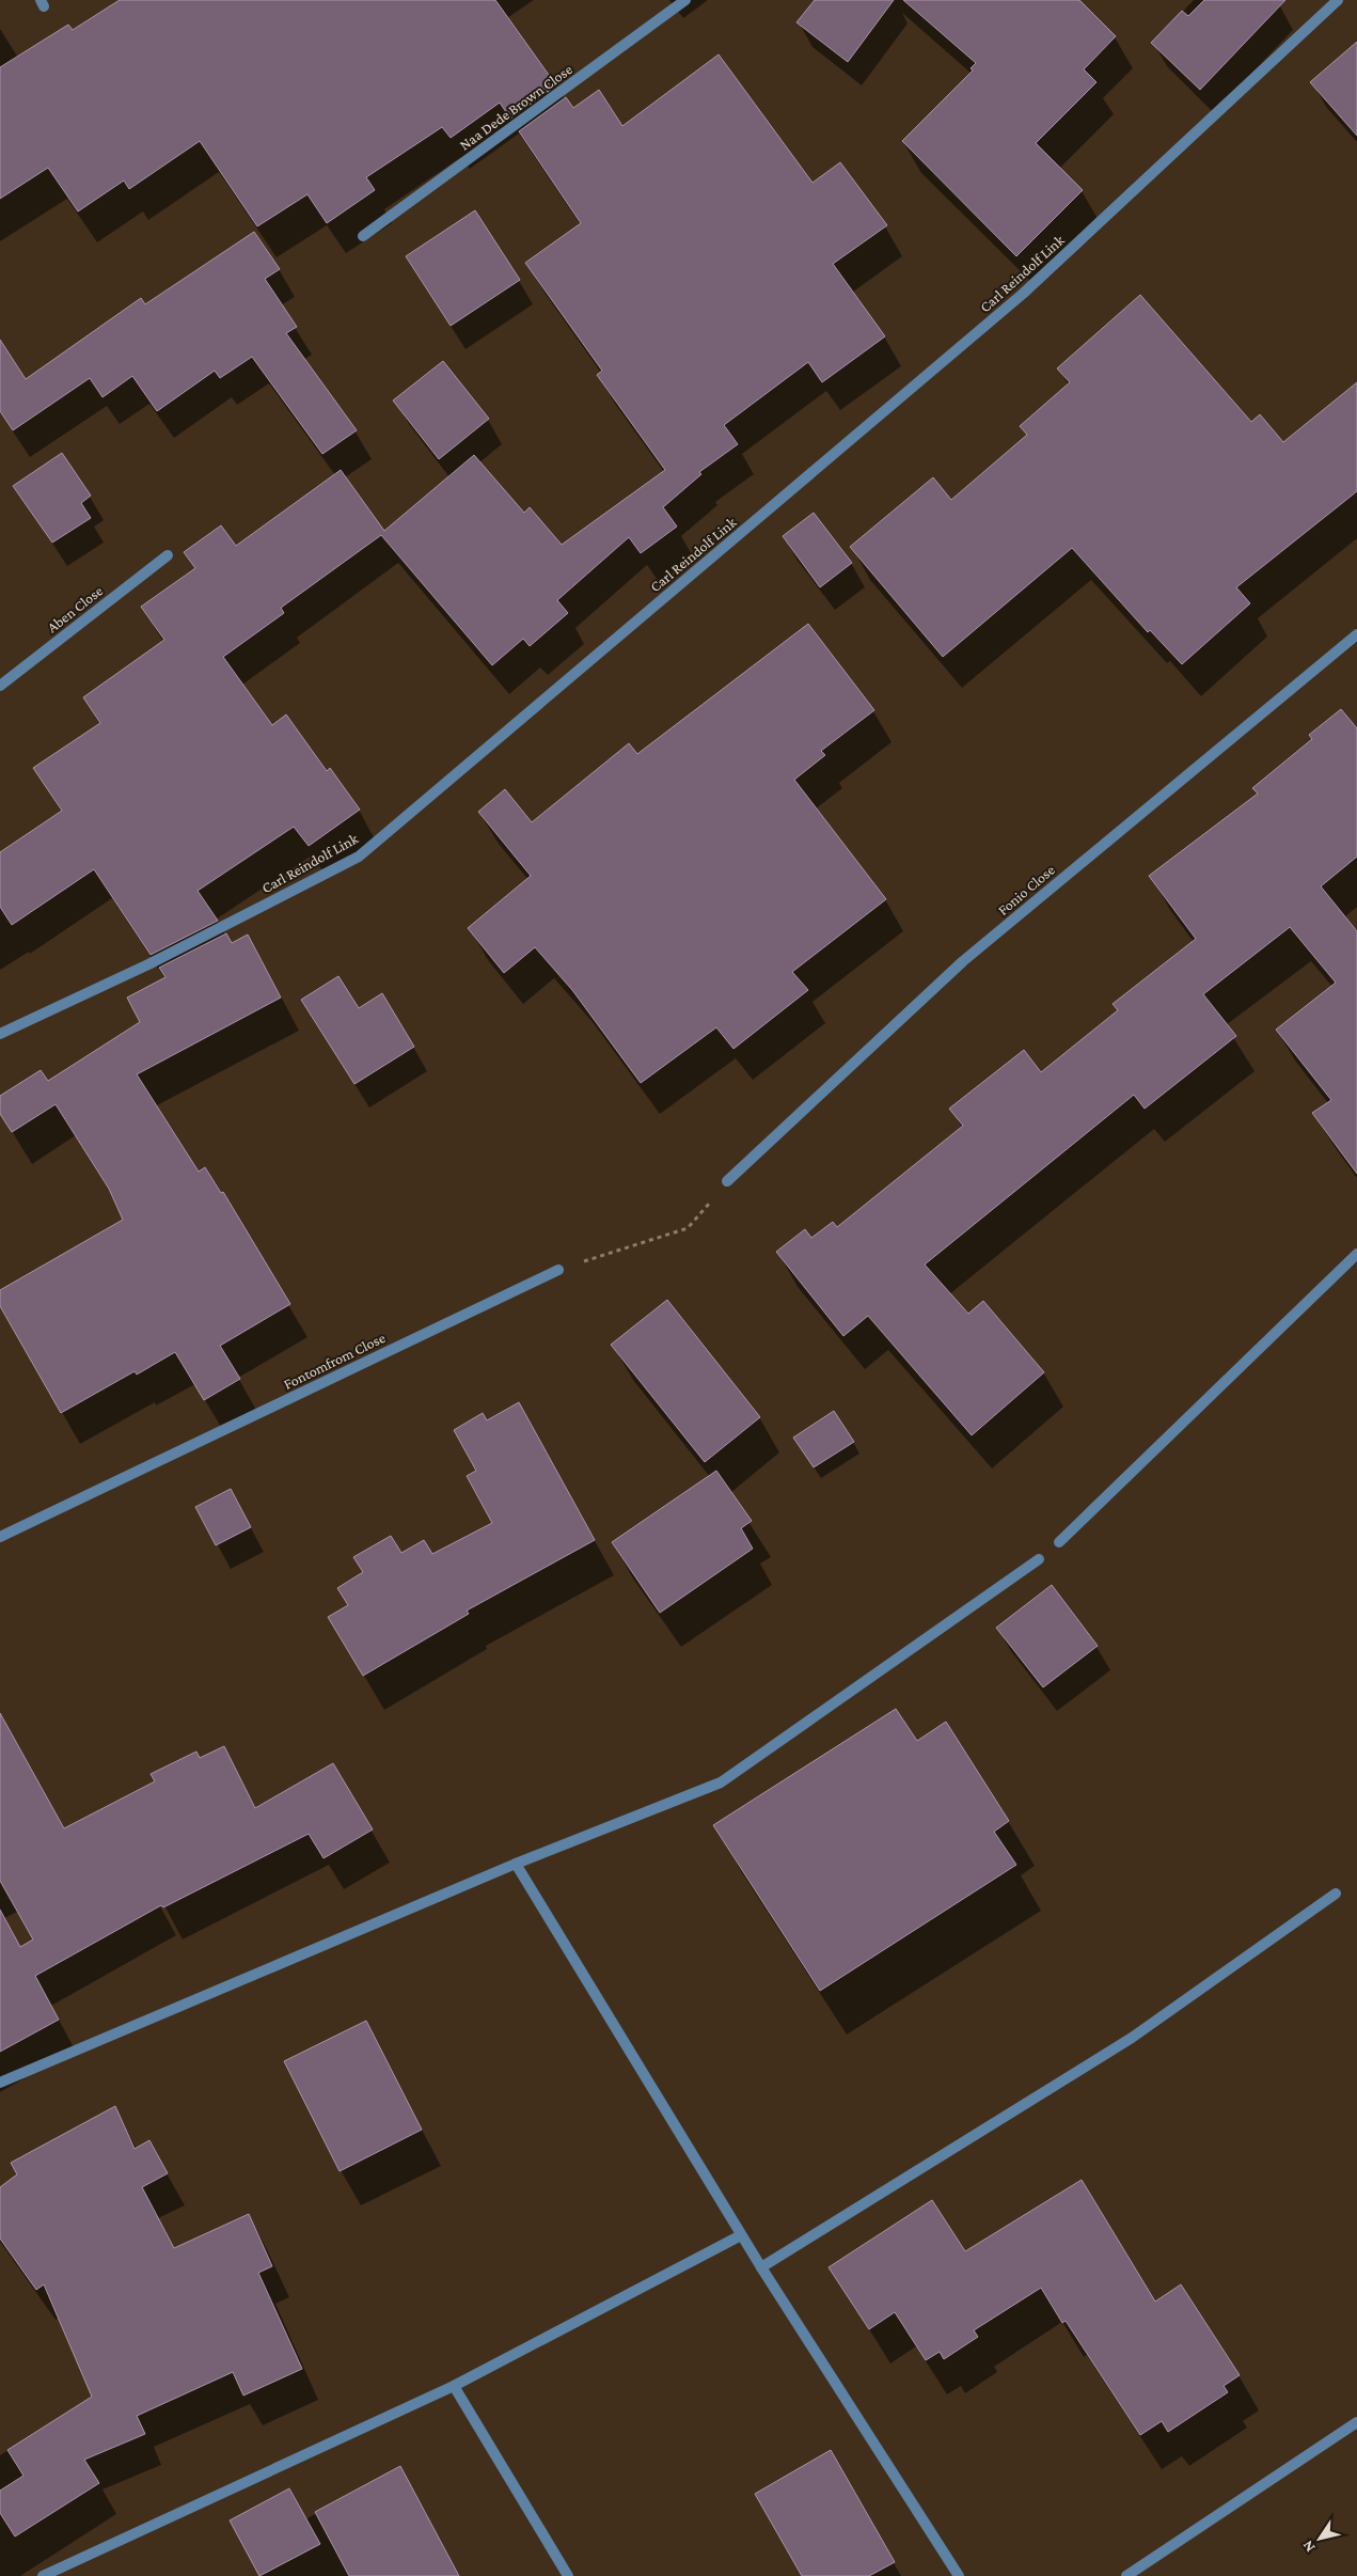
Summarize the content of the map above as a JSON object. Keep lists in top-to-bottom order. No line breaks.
{"streets":{"street":["Naa Dede Brown Close","Carl Reindolf Link","Aben Close","Fonio Close","Fontomfrom Close"]},"north":"bottom left"}
